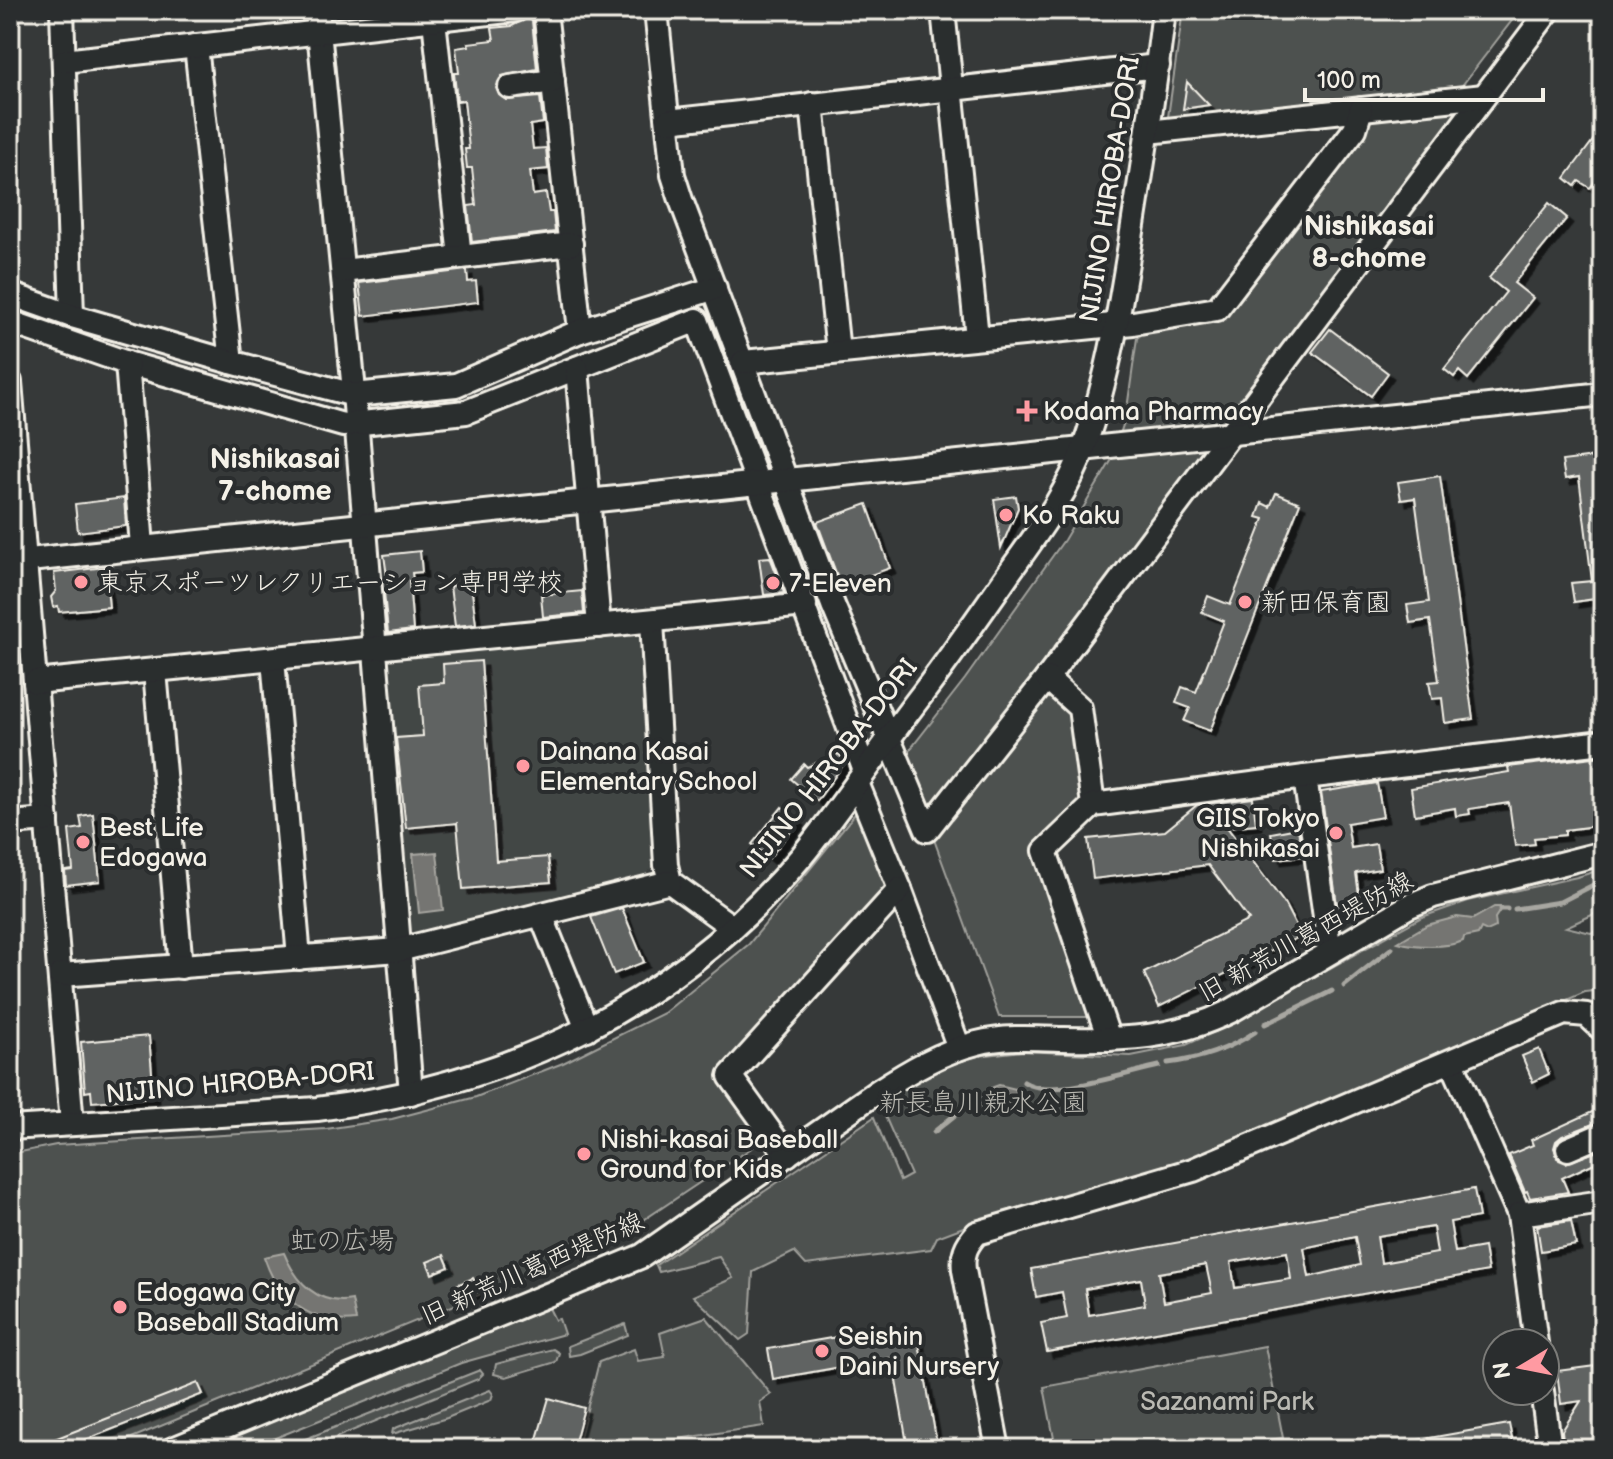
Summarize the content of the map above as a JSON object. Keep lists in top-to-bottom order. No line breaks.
{"streets":{"street":["NIJINO HIROBA-DORI","旧 新荒川葛西堤防線"]},"districts":["Nishikasai 8-chome","Nishikasai 7-chome"],"parks":["新長島川親水公園","虹の広場","Sazanami Park"],"places":{"health":["Kodama Pharmacy"],"other":["Ko Raku","東京スポーツレクリエーション専門学校","7-Eleven","新田保育園","Dainana Kasai Elementary School","GIIS Tokyo Nishikasai","Best Life Edogawa","Nishi-kasai Baseball Ground for Kids","Edogawa City Baseball Stadium","Seishin Daini Nursery"]},"scale_bar":"100 m","north":"left"}
